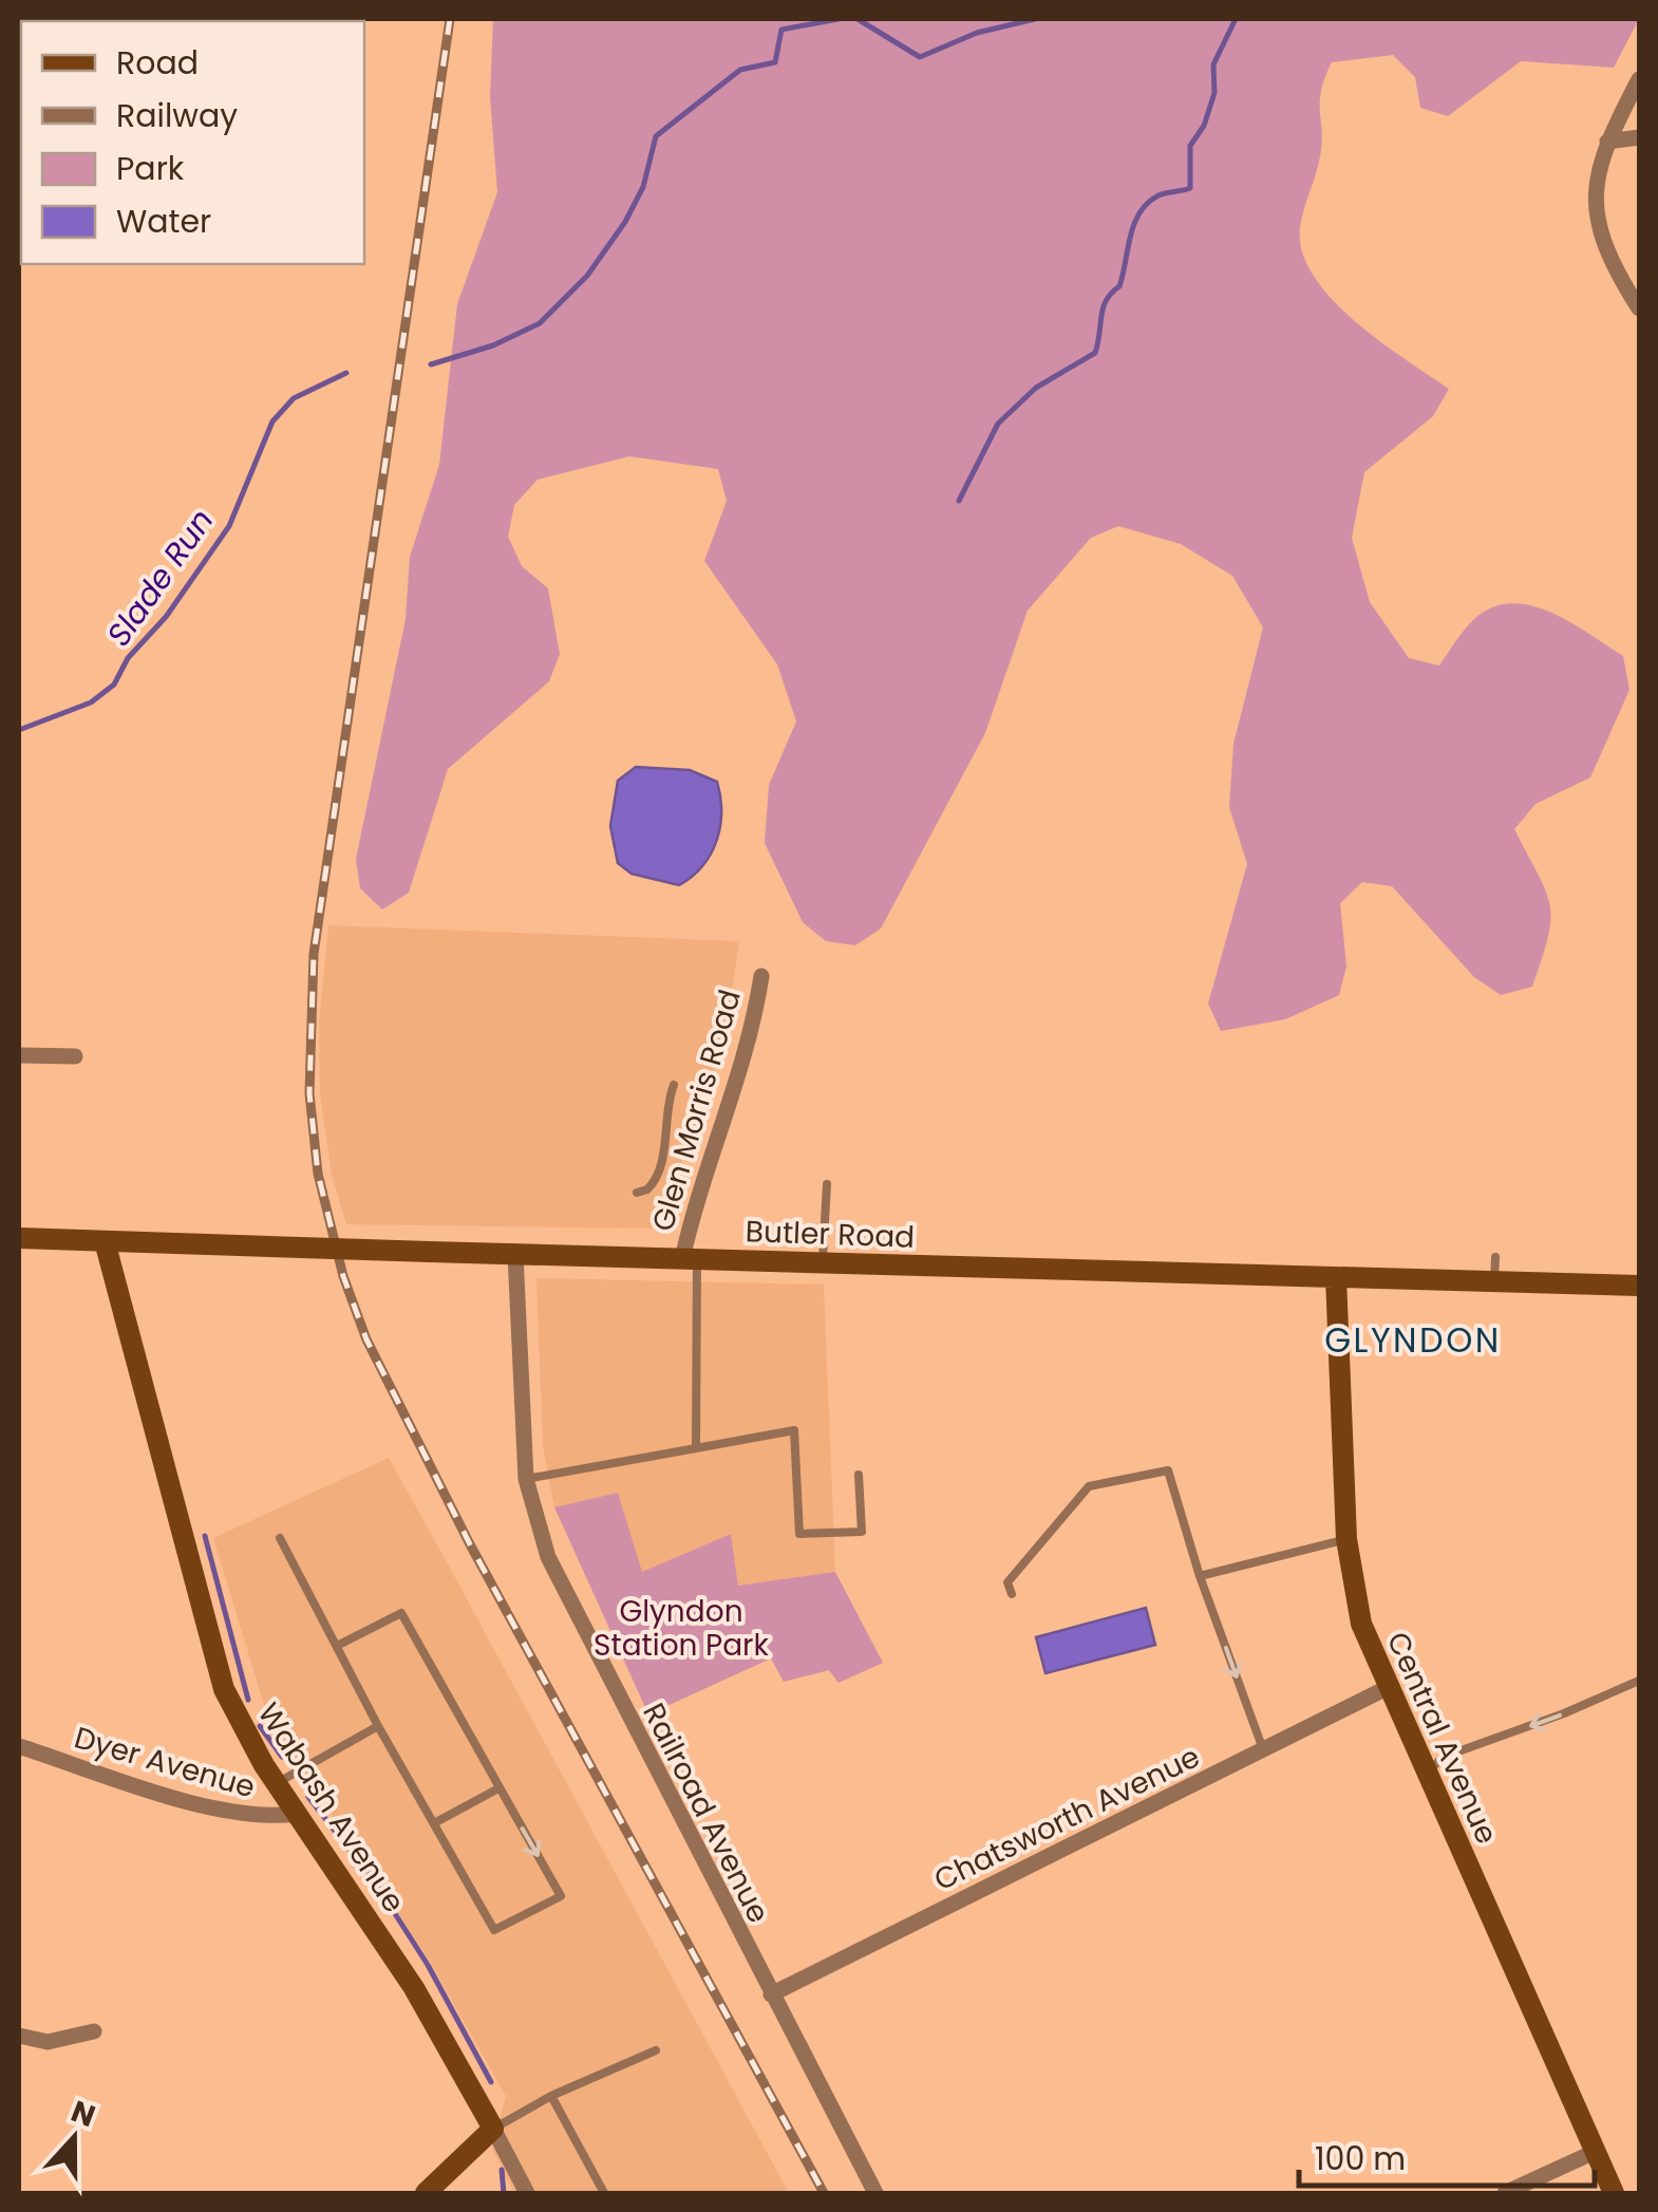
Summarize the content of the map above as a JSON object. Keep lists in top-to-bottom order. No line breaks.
{"streets":{"main road":["Butler Road","Central Avenue","Wabash Avenue"],"street":["Glen Morris Road","Dyer Avenue","Railroad Avenue","Chatsworth Avenue"]},"crossings":[["Glen Morris Road","Butler Road"],["Butler Road","Central Avenue"],["Butler Road","Wabash Avenue"],["Butler Road","Railroad Avenue"],["Central Avenue","Chatsworth Avenue"],["Dyer Avenue","Wabash Avenue"],["Railroad Avenue","Chatsworth Avenue"]],"districts":["GLYNDON"],"water":["Slade Run"],"parks":["Glyndon Station Park"],"legend":["Road","Railway","Park","Water"],"scale_bar":"100 m","north":"top"}
